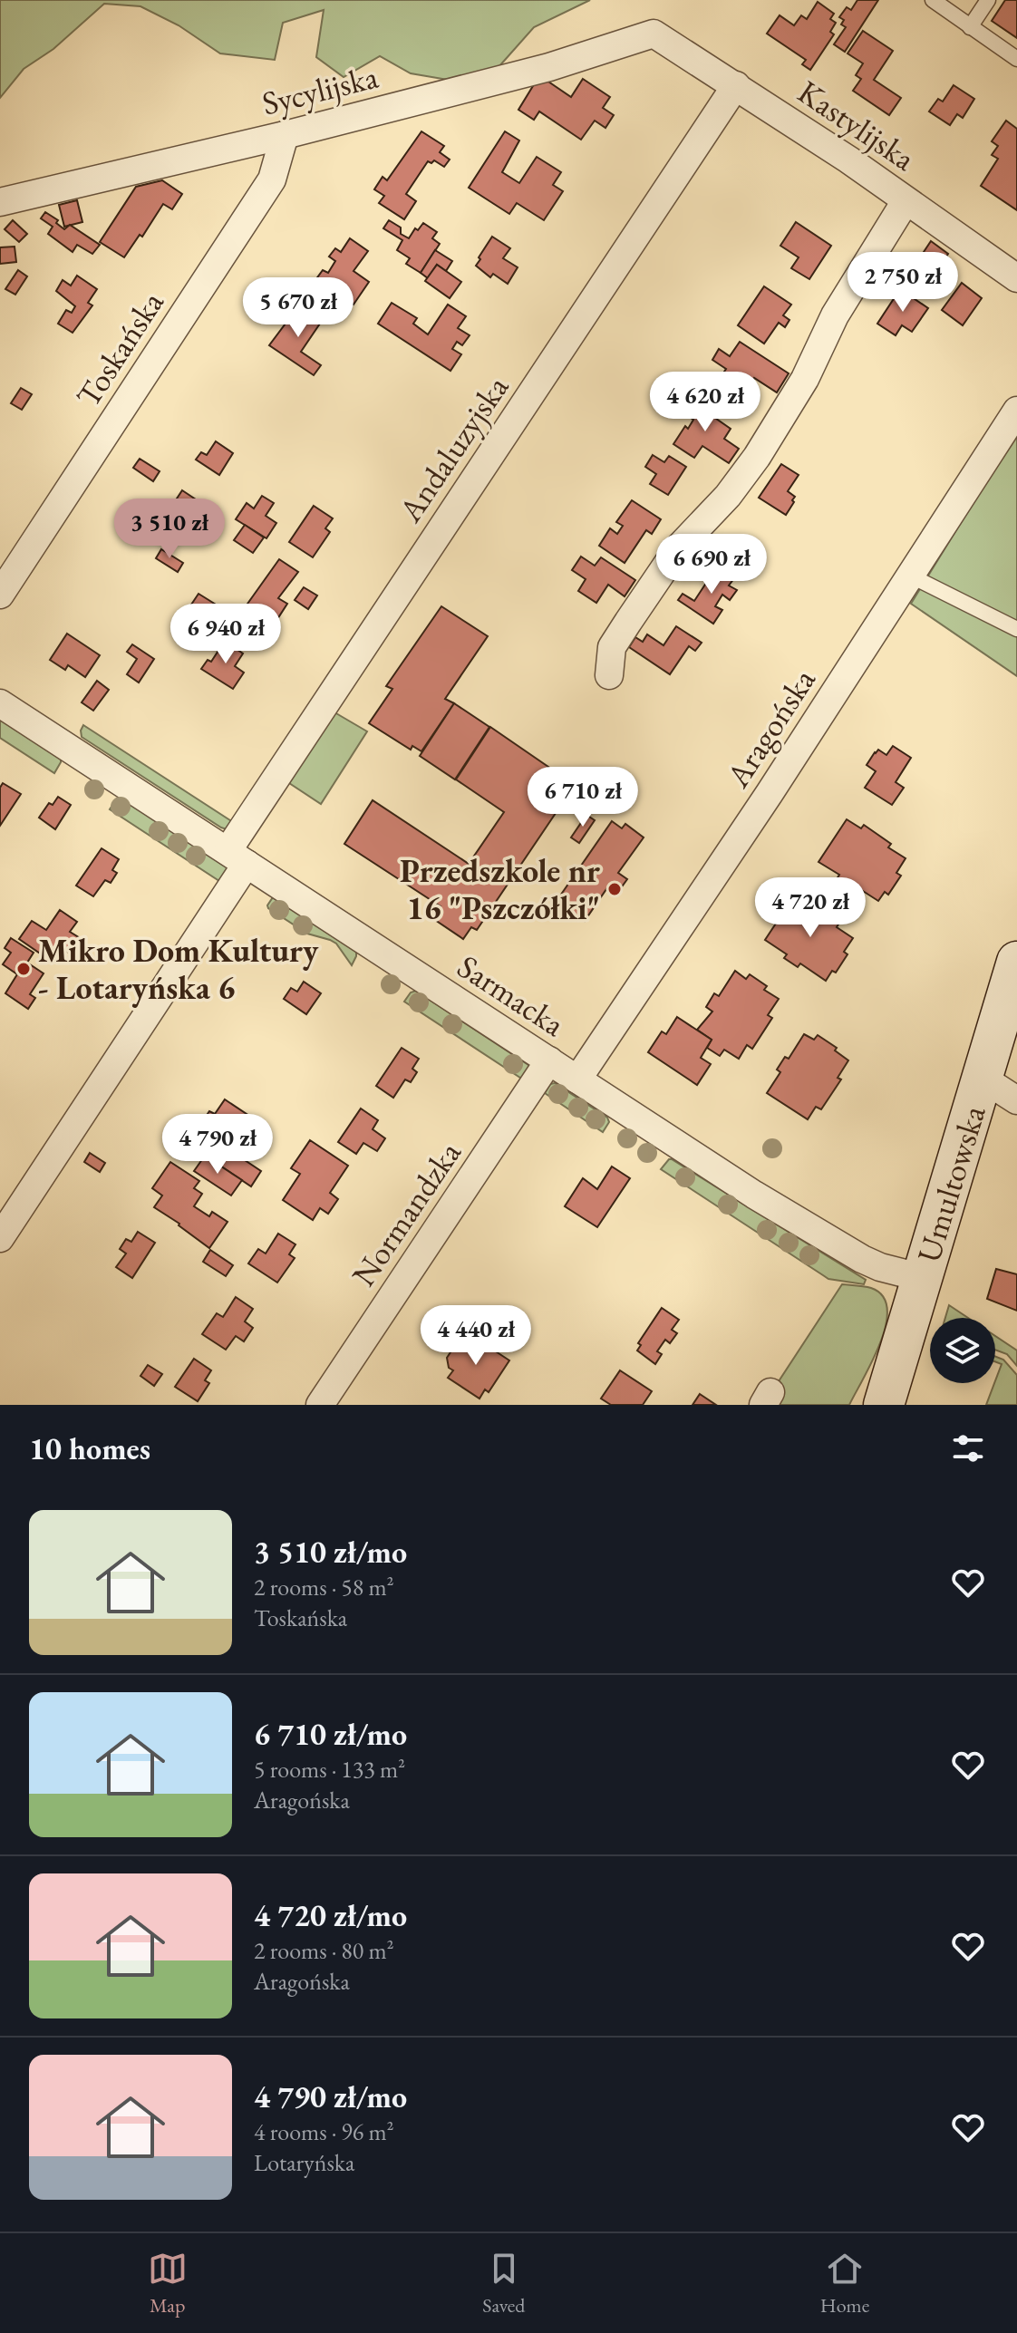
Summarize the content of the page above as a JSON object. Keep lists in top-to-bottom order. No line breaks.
{"streets":{"street":["Sycylijska","Kastylijska","Toskańska","Andaluzyjska","Aragońska","Sarmacka","Umultowska","Normandzka"]},"crossings":[["Sycylijska","Kastylijska"],["Sycylijska","Toskańska"],["Kastylijska","Andaluzyjska"],["Andaluzyjska","Sarmacka"],["Aragońska","Sarmacka"],["Sarmacka","Umultowska"],["Sarmacka","Normandzka"]],"places":["Przedszkole nr 16 \"Pszczółki\"","Mikro Dom Kultury - Lotaryńska 6"],"page":{"price":["2 750 zł","5 670 zł","4 620 zł","3 510 zł","6 690 zł","6 940 zł","6 710 zł","4 720 zł","4 790 zł","4 440 zł"],"heading":"10 homes","list":[{"name":"3 510 zł/mo","note":"2 rooms · 58 m² · Toskańska"},{"name":"6 710 zł/mo","note":"5 rooms · 133 m² · Aragońska"},{"name":"4 720 zł/mo","note":"2 rooms · 80 m² · Aragońska"},{"name":"4 790 zł/mo","note":"4 rooms · 96 m² · Lotaryńska"}],"tabs":["Map","Saved","Home"]}}
